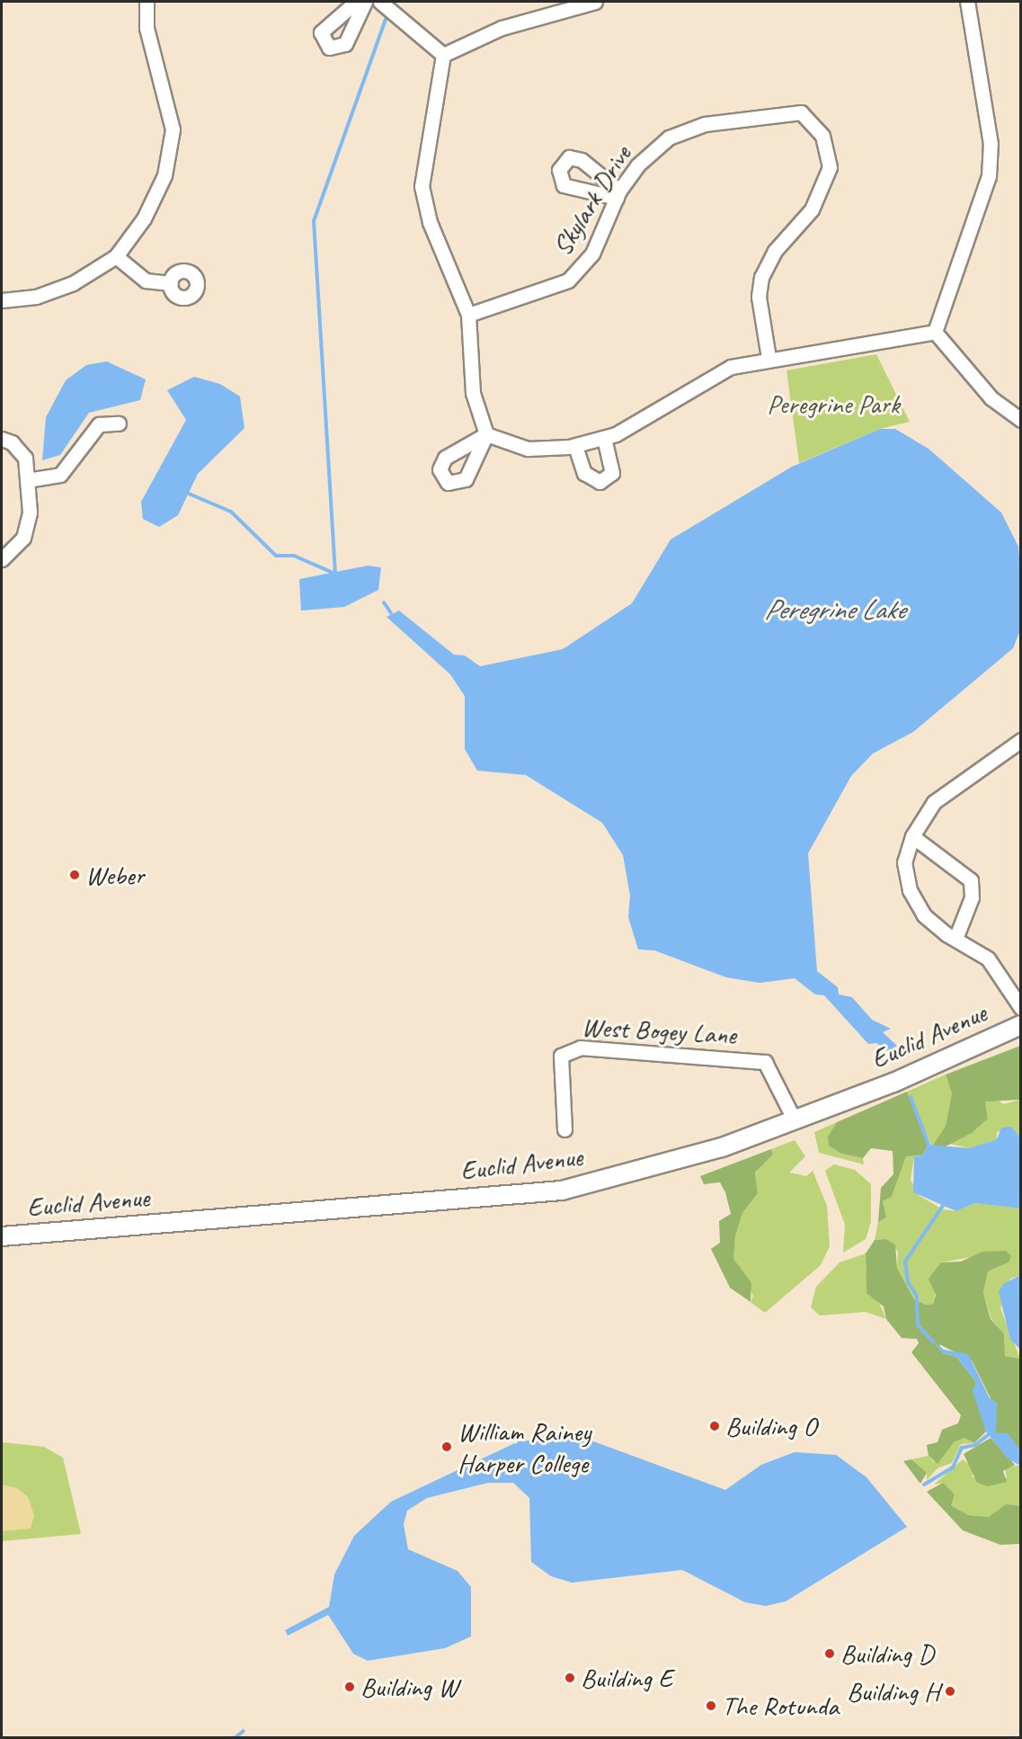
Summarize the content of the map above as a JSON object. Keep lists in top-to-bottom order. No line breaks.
{"streets":{"main road":["Euclid Avenue"],"street":["Skylark Drive","West Bogey Lane"]},"crossings":[["West Bogey Lane","Euclid Avenue"]],"water":["Peregrine Lake"],"parks":["Peregrine Park"],"places":["Weber","Building O","William Rainey Harper College","Building D","Building E","Building W","Building H","The Rotunda"]}
